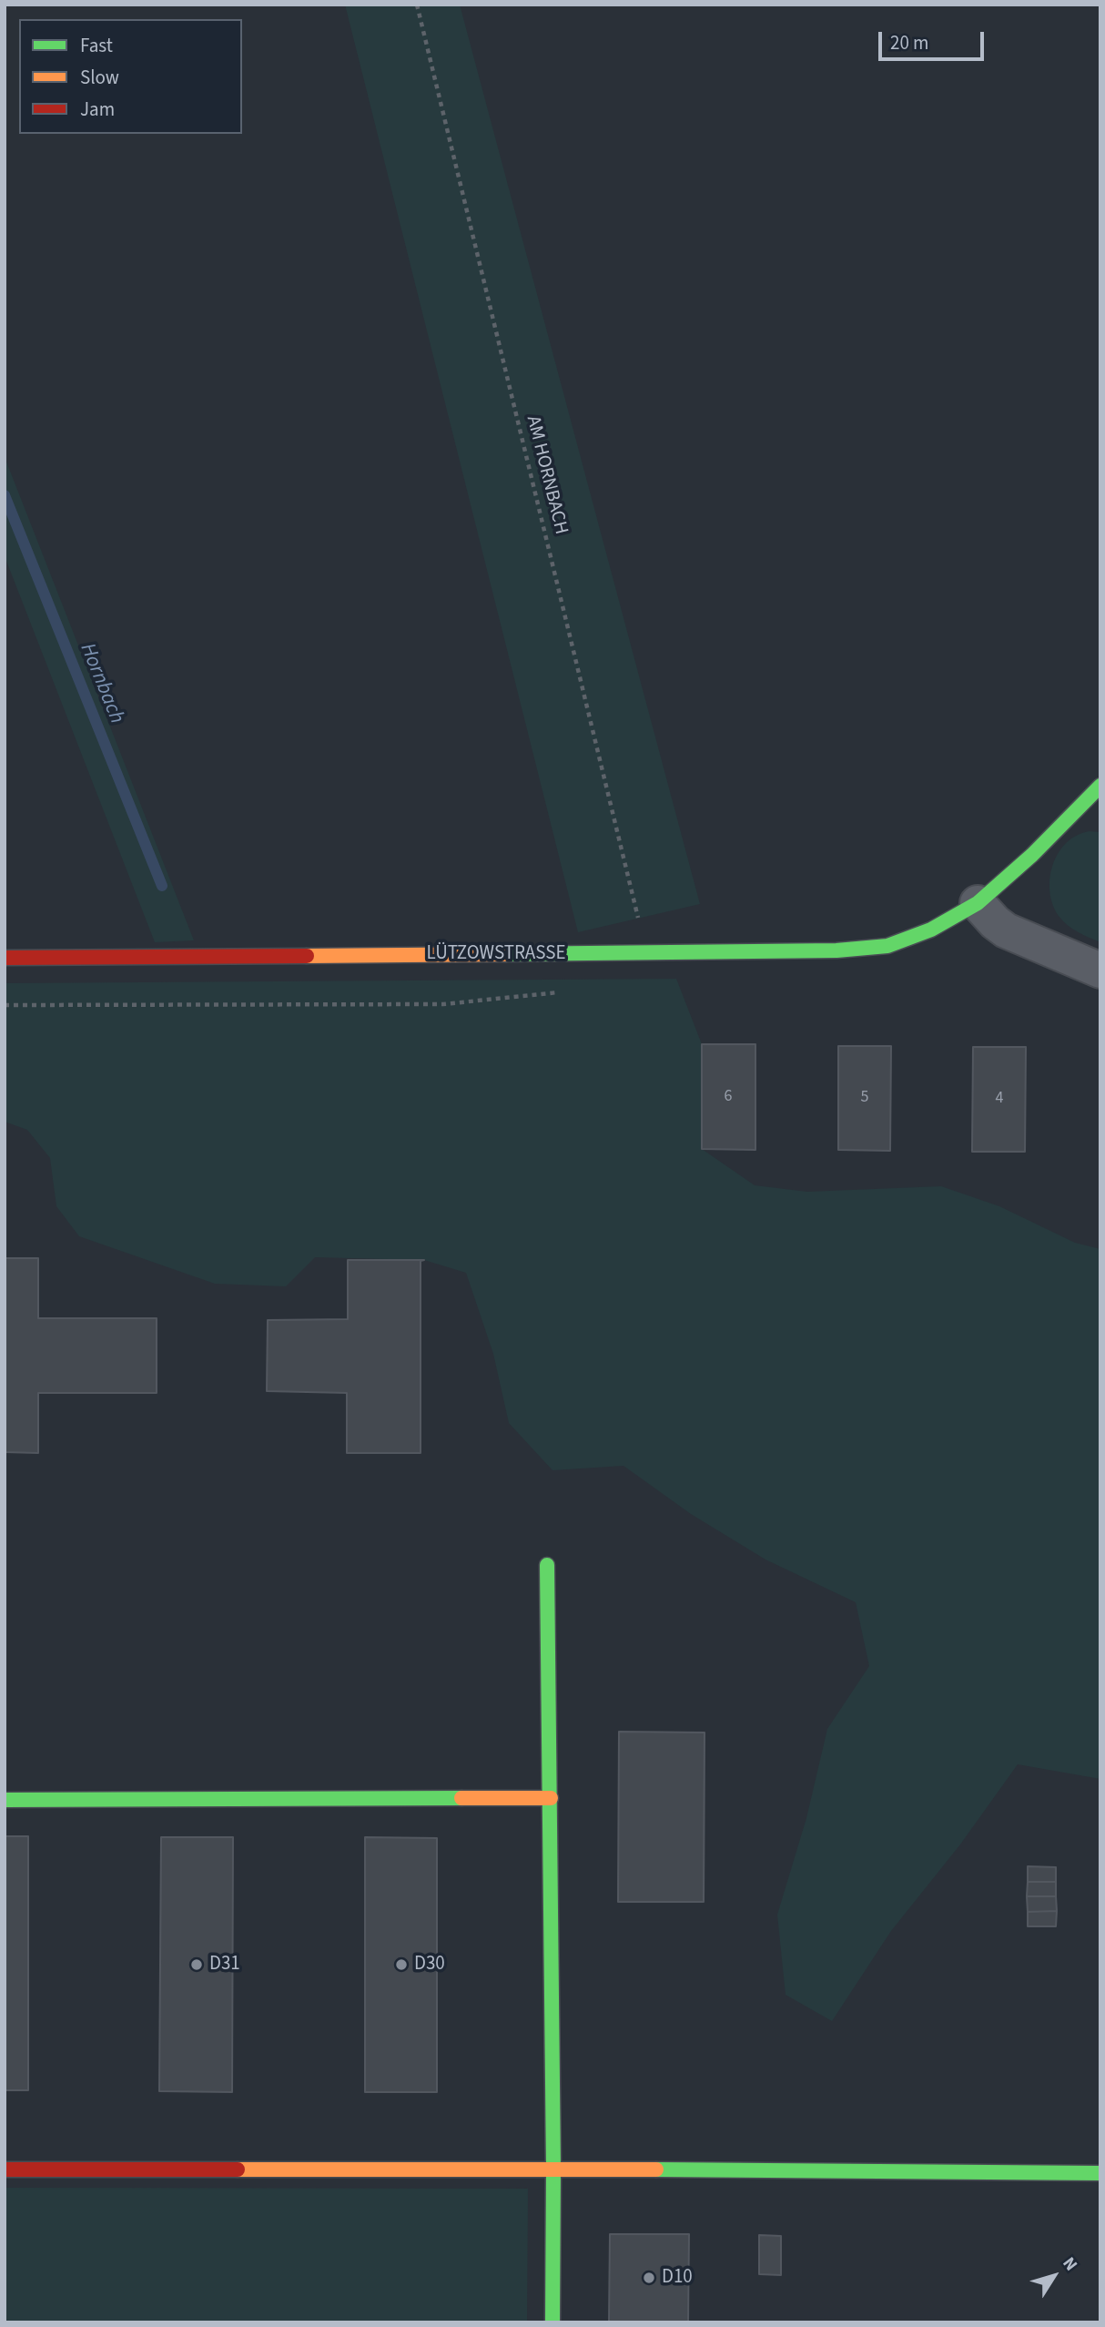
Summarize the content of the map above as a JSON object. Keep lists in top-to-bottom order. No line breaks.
{"streets":{"street":["LÜTZOWSTRASSE"],"path":["AM HORNBACH"]},"crossings":[["AM HORNBACH","LÜTZOWSTRASSE"]],"water":["Hornbach"],"places":["D31","D30","D10"],"house_numbers":["6","5","4"],"legend":["Fast","Slow","Jam"],"scale_bar":"20 m","north":"top right"}
